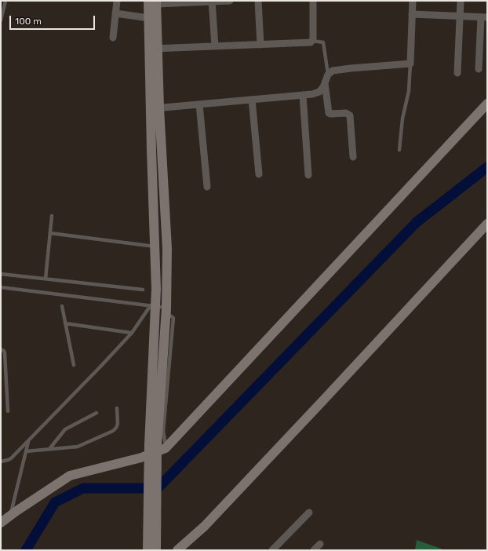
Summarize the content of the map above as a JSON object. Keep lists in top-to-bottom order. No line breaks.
{"scale_bar":"100 m"}
